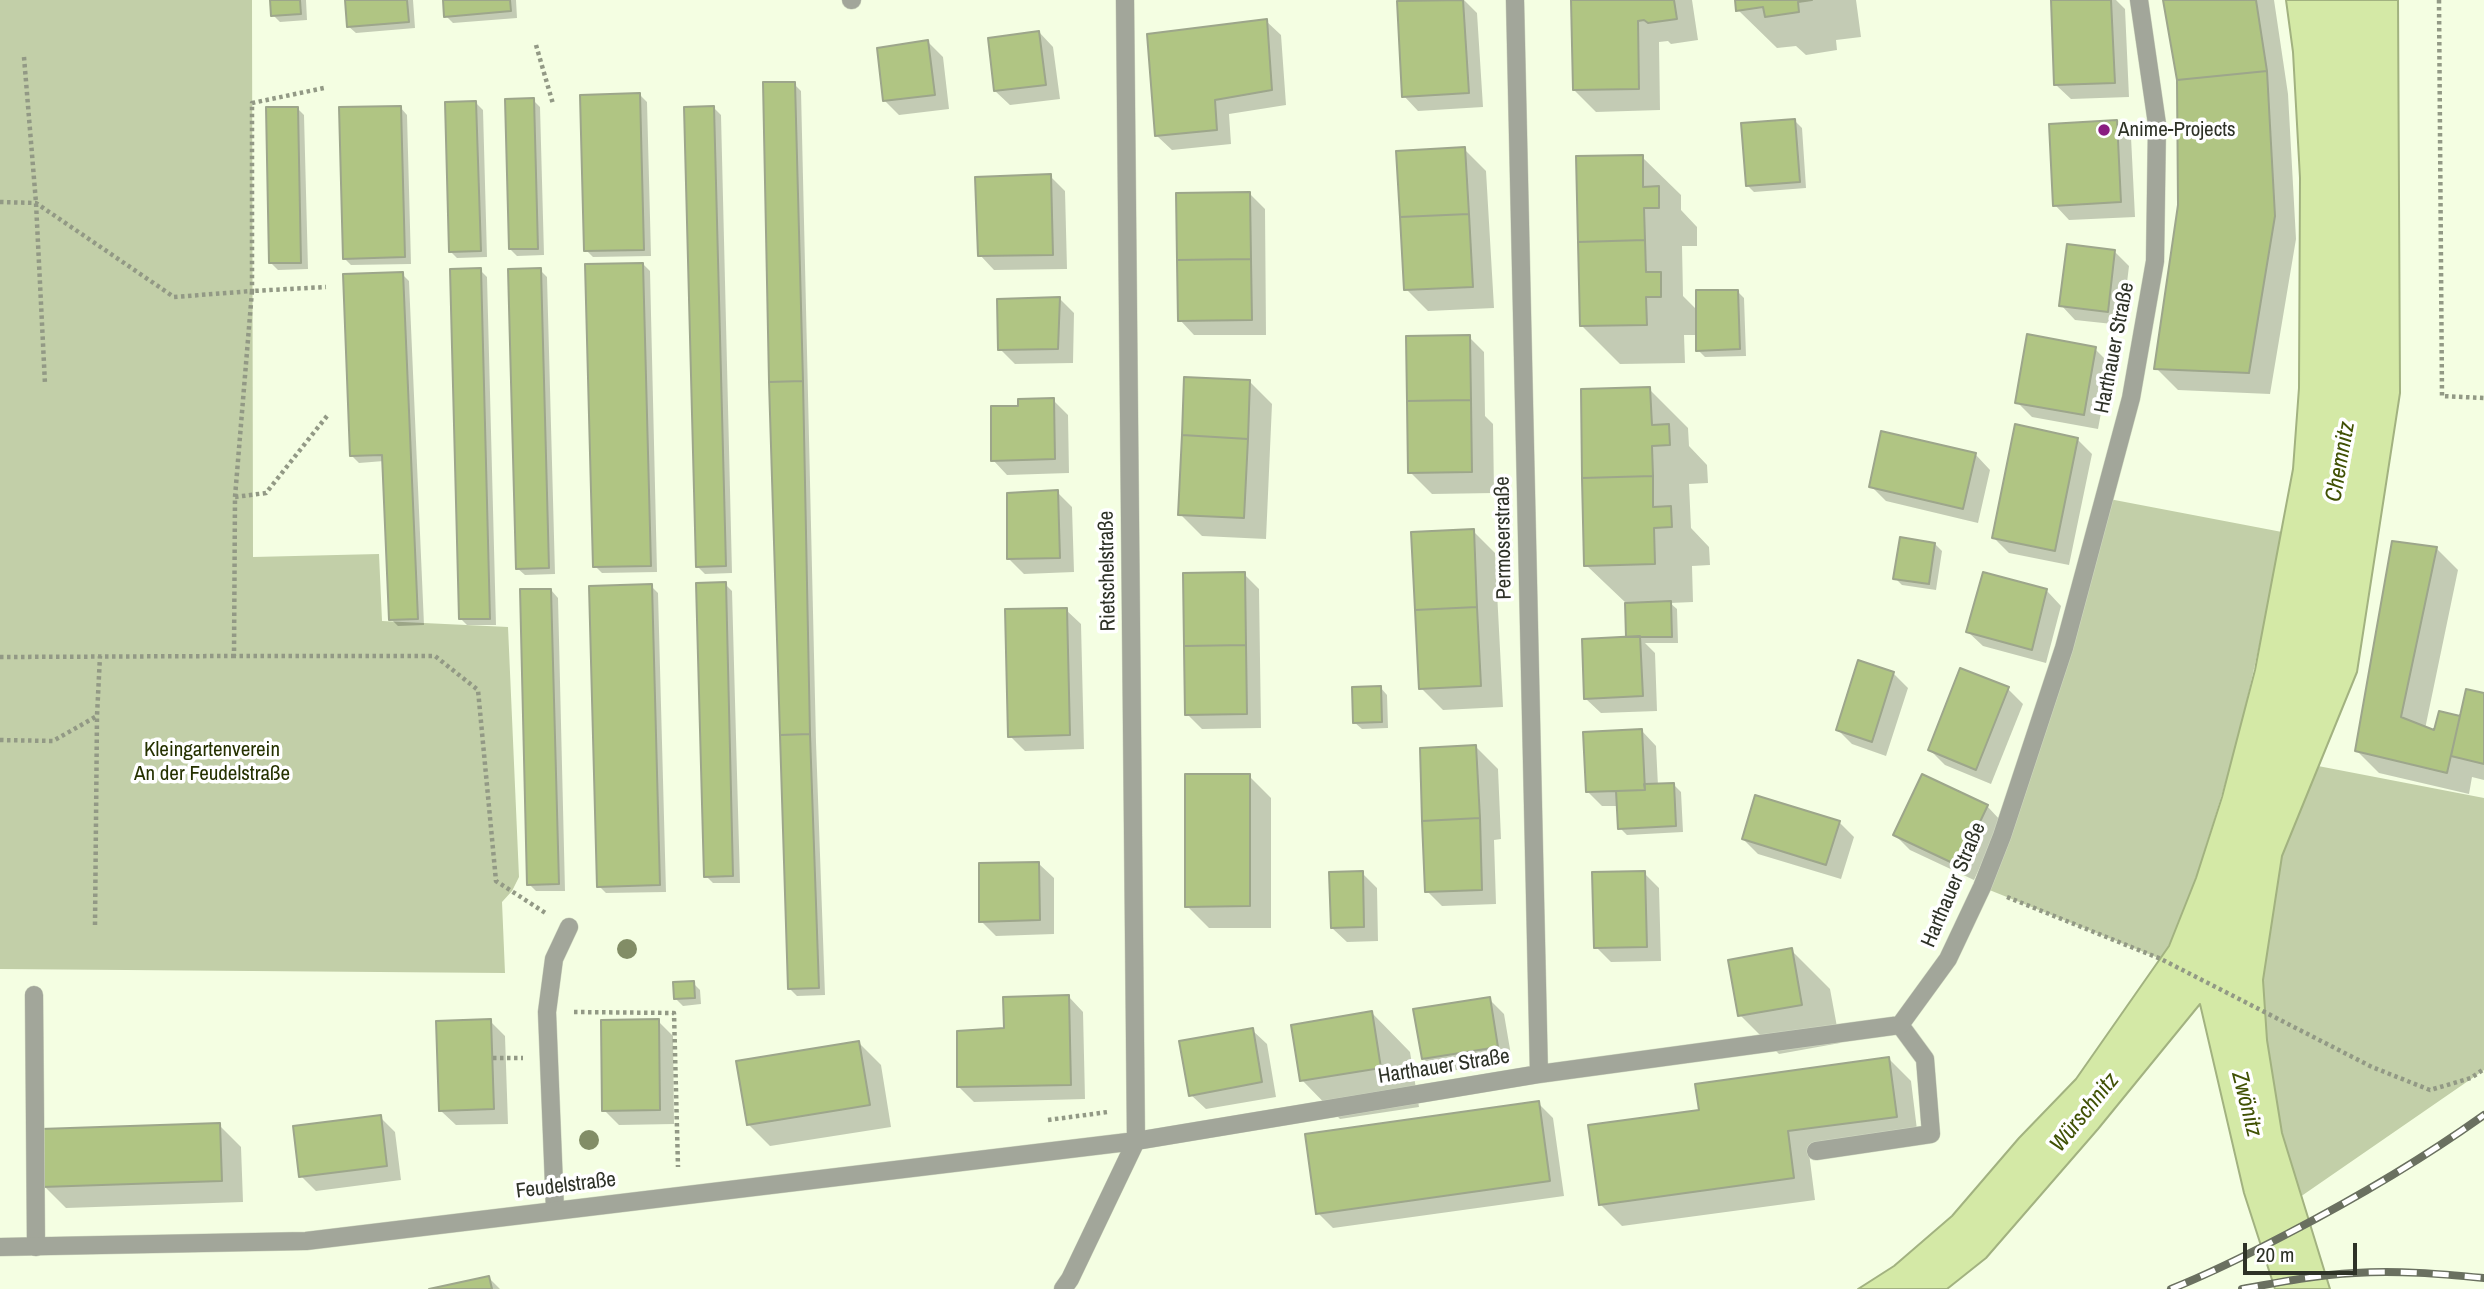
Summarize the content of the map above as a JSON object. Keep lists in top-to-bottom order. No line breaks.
{"streets":{"street":["Harthauer Straße","Permoserstraße","Rietschelstraße","Feudelstraße"]},"crossings":[["Harthauer Straße","Permoserstraße"],["Harthauer Straße","Rietschelstraße"],["Harthauer Straße","Feudelstraße"],["Rietschelstraße","Feudelstraße"]],"water":["Chemnitz","Zwönitz","Würschnitz"],"parks":["Kleingartenverein An der Feudelstraße"],"places":["Anime-Projects"],"scale_bar":"20 m"}
